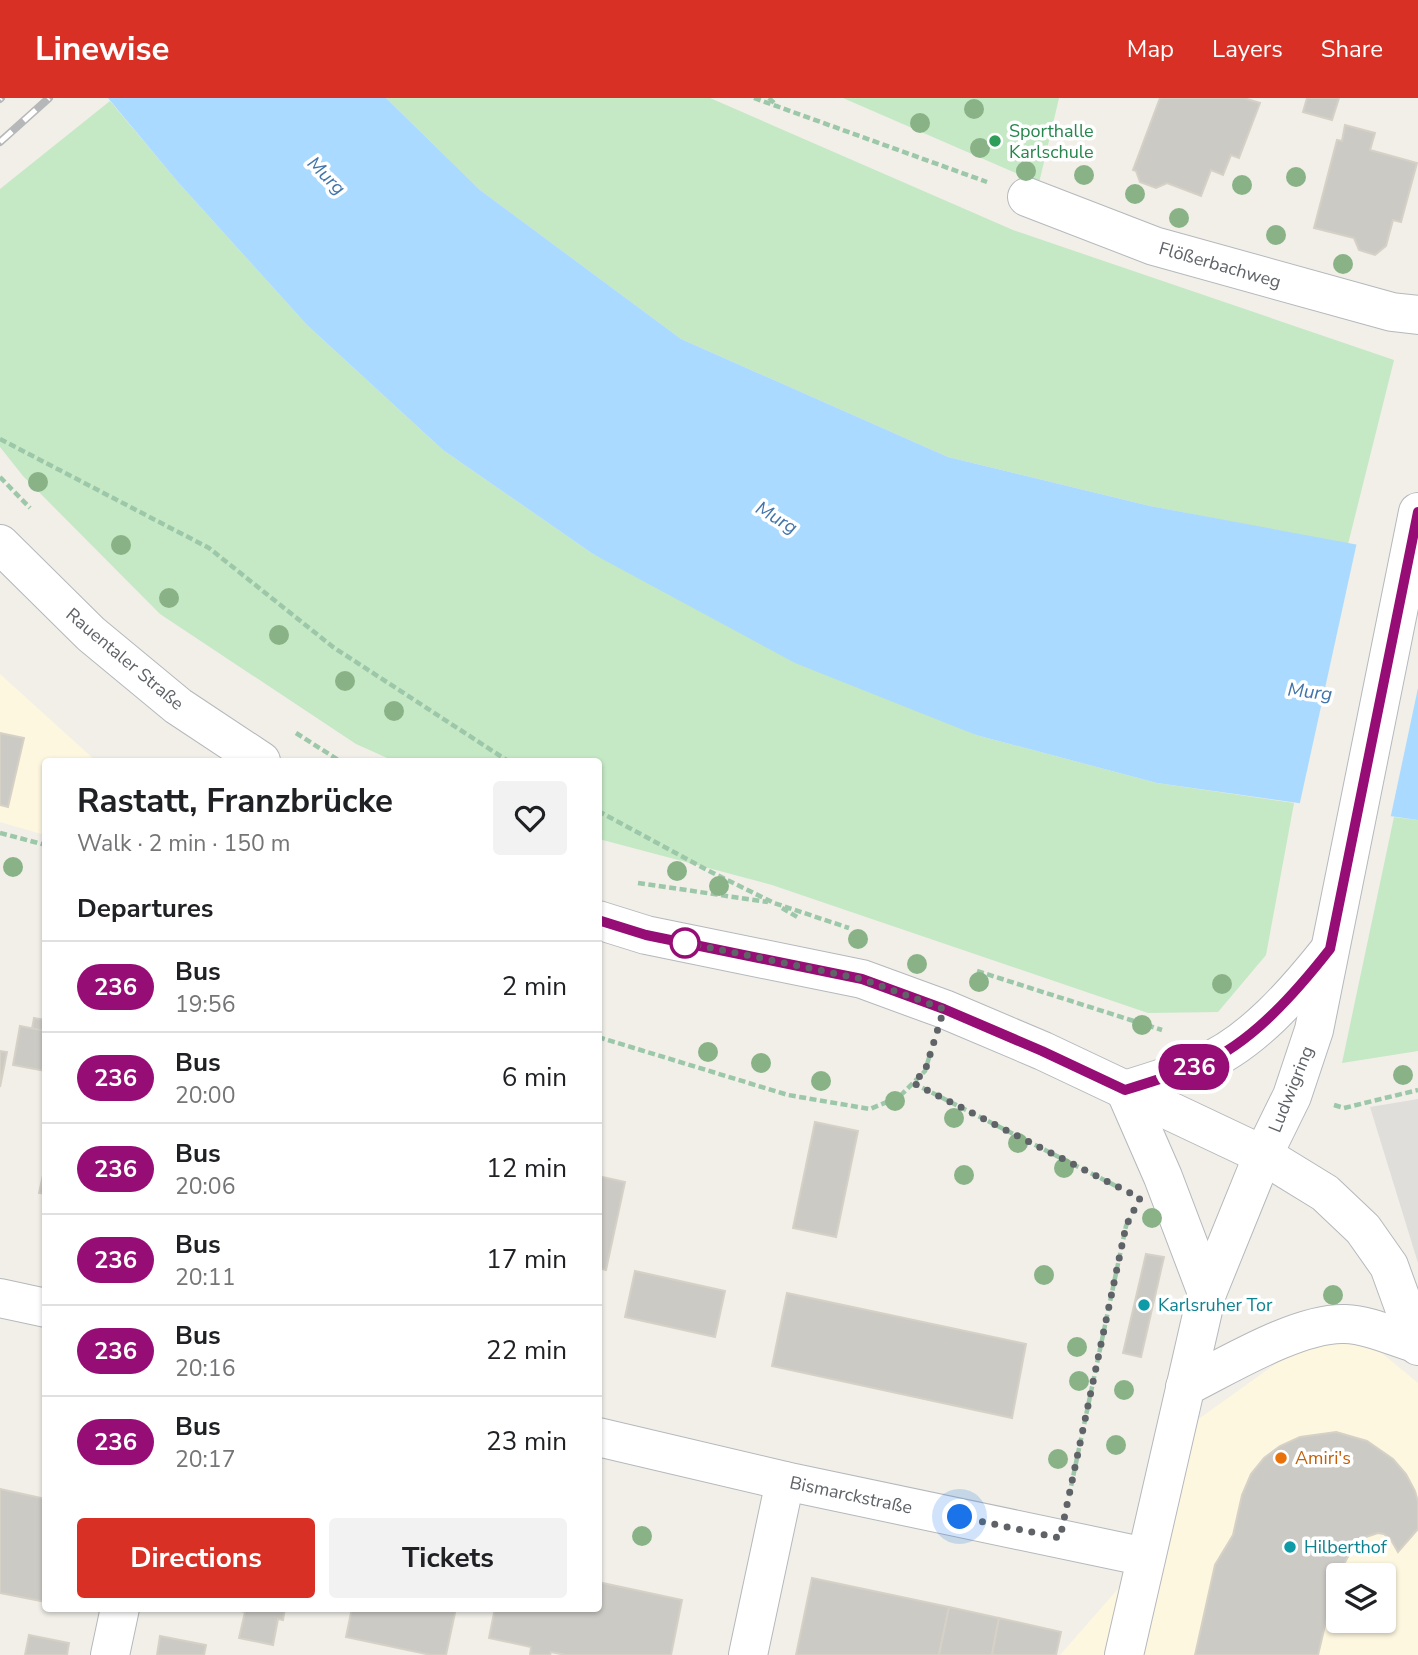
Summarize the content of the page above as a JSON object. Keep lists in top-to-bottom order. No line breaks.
{"streets":{"street":["Flößerbachweg","Rauentaler Straße","Ludwigring","Bismarckstraße"]},"crossings":[["Ludwigring","Bismarckstraße"]],"water":["Murg"],"places":["Sporthalle Karlschule","Karlsruher Tor","Amiri's","Hilberthof"],"lines":["bus line 236"],"page":{"header":"Linewise","nav":["Map","Layers","Share"],"on_map":"236","heading":[["Rastatt, Franzbrücke","Walk · 2 min · 150 m"],"Departures"],"list":[{"mark":"236","name":"Bus","note":"19:56","value":"2 min"},{"mark":"236","name":"Bus","note":"20:00","value":"6 min"},{"mark":"236","name":"Bus","note":"20:06","value":"12 min"},{"mark":"236","name":"Bus","note":"20:11","value":"17 min"},{"mark":"236","name":"Bus","note":"20:16","value":"22 min"},{"mark":"236","name":"Bus","note":"20:17","value":"23 min"}],"buttons":["Directions","Tickets"]}}
